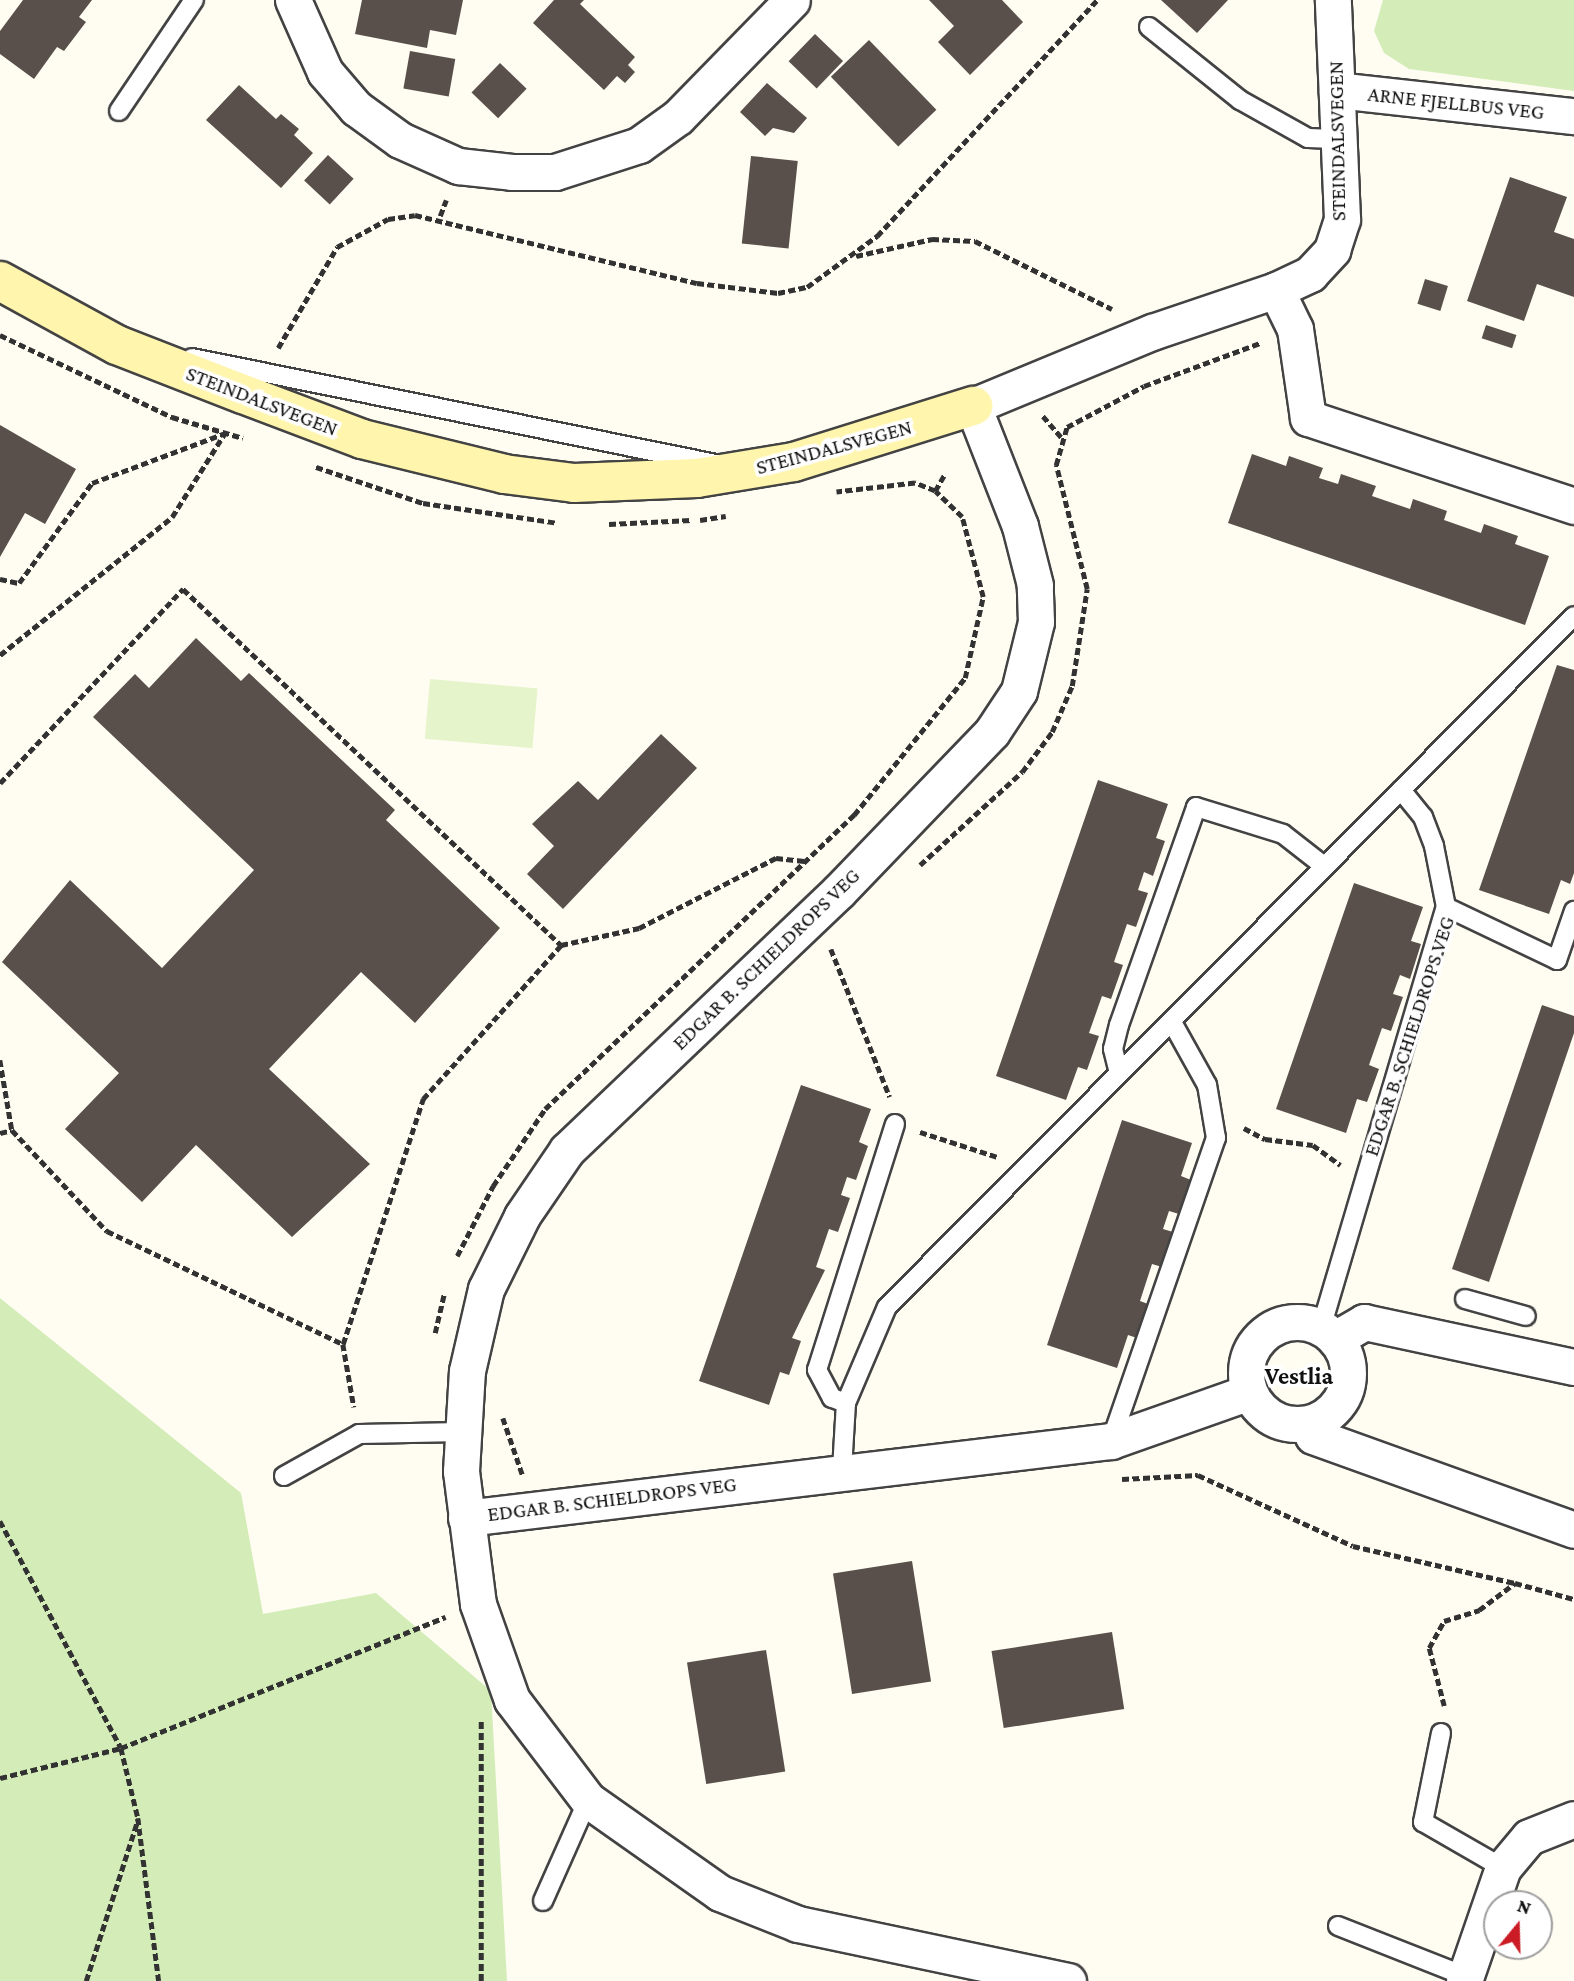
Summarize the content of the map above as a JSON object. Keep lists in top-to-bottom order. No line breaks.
{"streets":{"street":["ARNE FJELLBUS VEG","STEINDALSVEGEN","EDGAR B. SCHIELDROPS VEG"]},"crossings":[["ARNE FJELLBUS VEG","STEINDALSVEGEN"],["STEINDALSVEGEN","EDGAR B. SCHIELDROPS VEG"]],"districts":["Vestlia"],"north":"top"}
